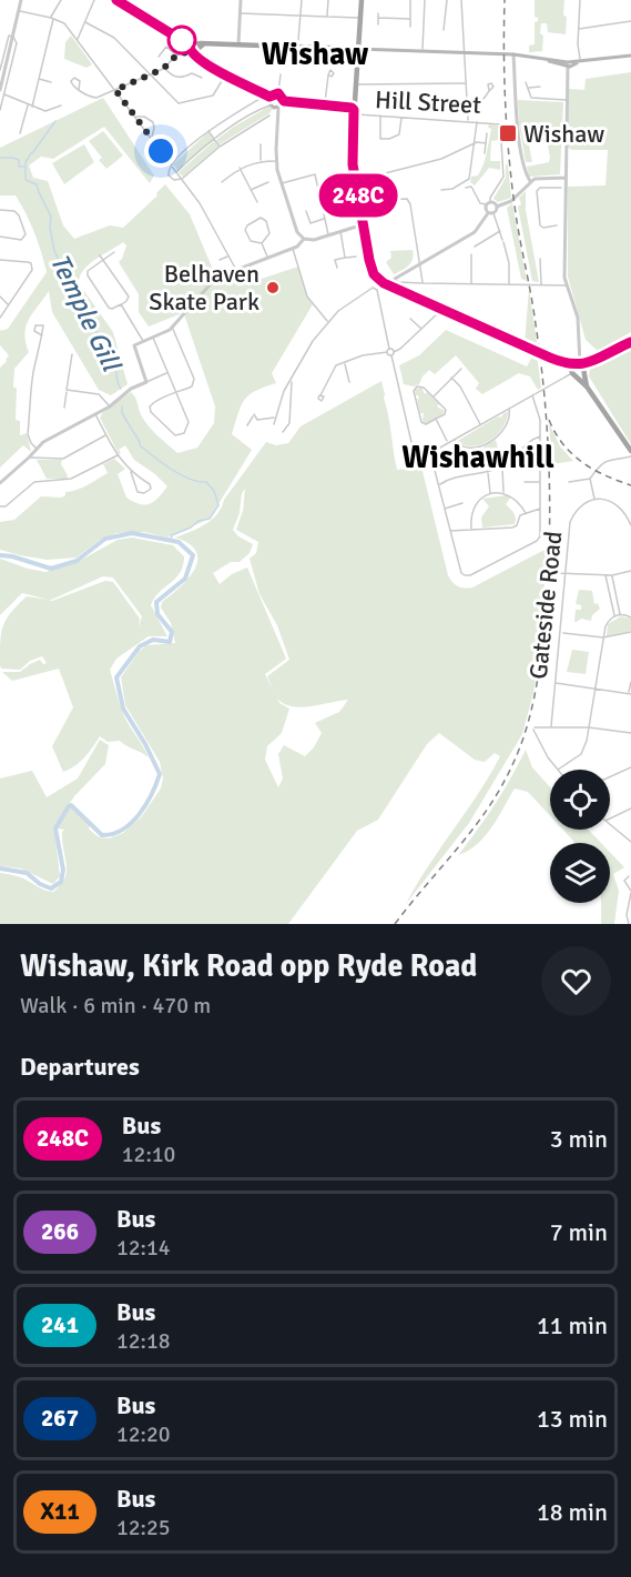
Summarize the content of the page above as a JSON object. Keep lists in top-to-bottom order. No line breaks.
{"streets":{"street":["Hill Street","Gateside Road"]},"districts":["Wishaw","Wishawhill"],"water":["Temple Gill"],"places":{"transit":["Wishaw"],"other":["Belhaven Skate Park"]},"lines":["bus line 248C"],"page":{"on_map":"248C","heading":[["Wishaw, Kirk Road opp Ryde Road","Walk · 6 min · 470 m"],"Departures"],"list":[{"mark":"248C","name":"Bus","note":"12:10","value":"3 min"},{"mark":"266","name":"Bus","note":"12:14","value":"7 min"},{"mark":"241","name":"Bus","note":"12:18","value":"11 min"},{"mark":"267","name":"Bus","note":"12:20","value":"13 min"},{"mark":"X11","name":"Bus","note":"12:25","value":"18 min"}]}}
